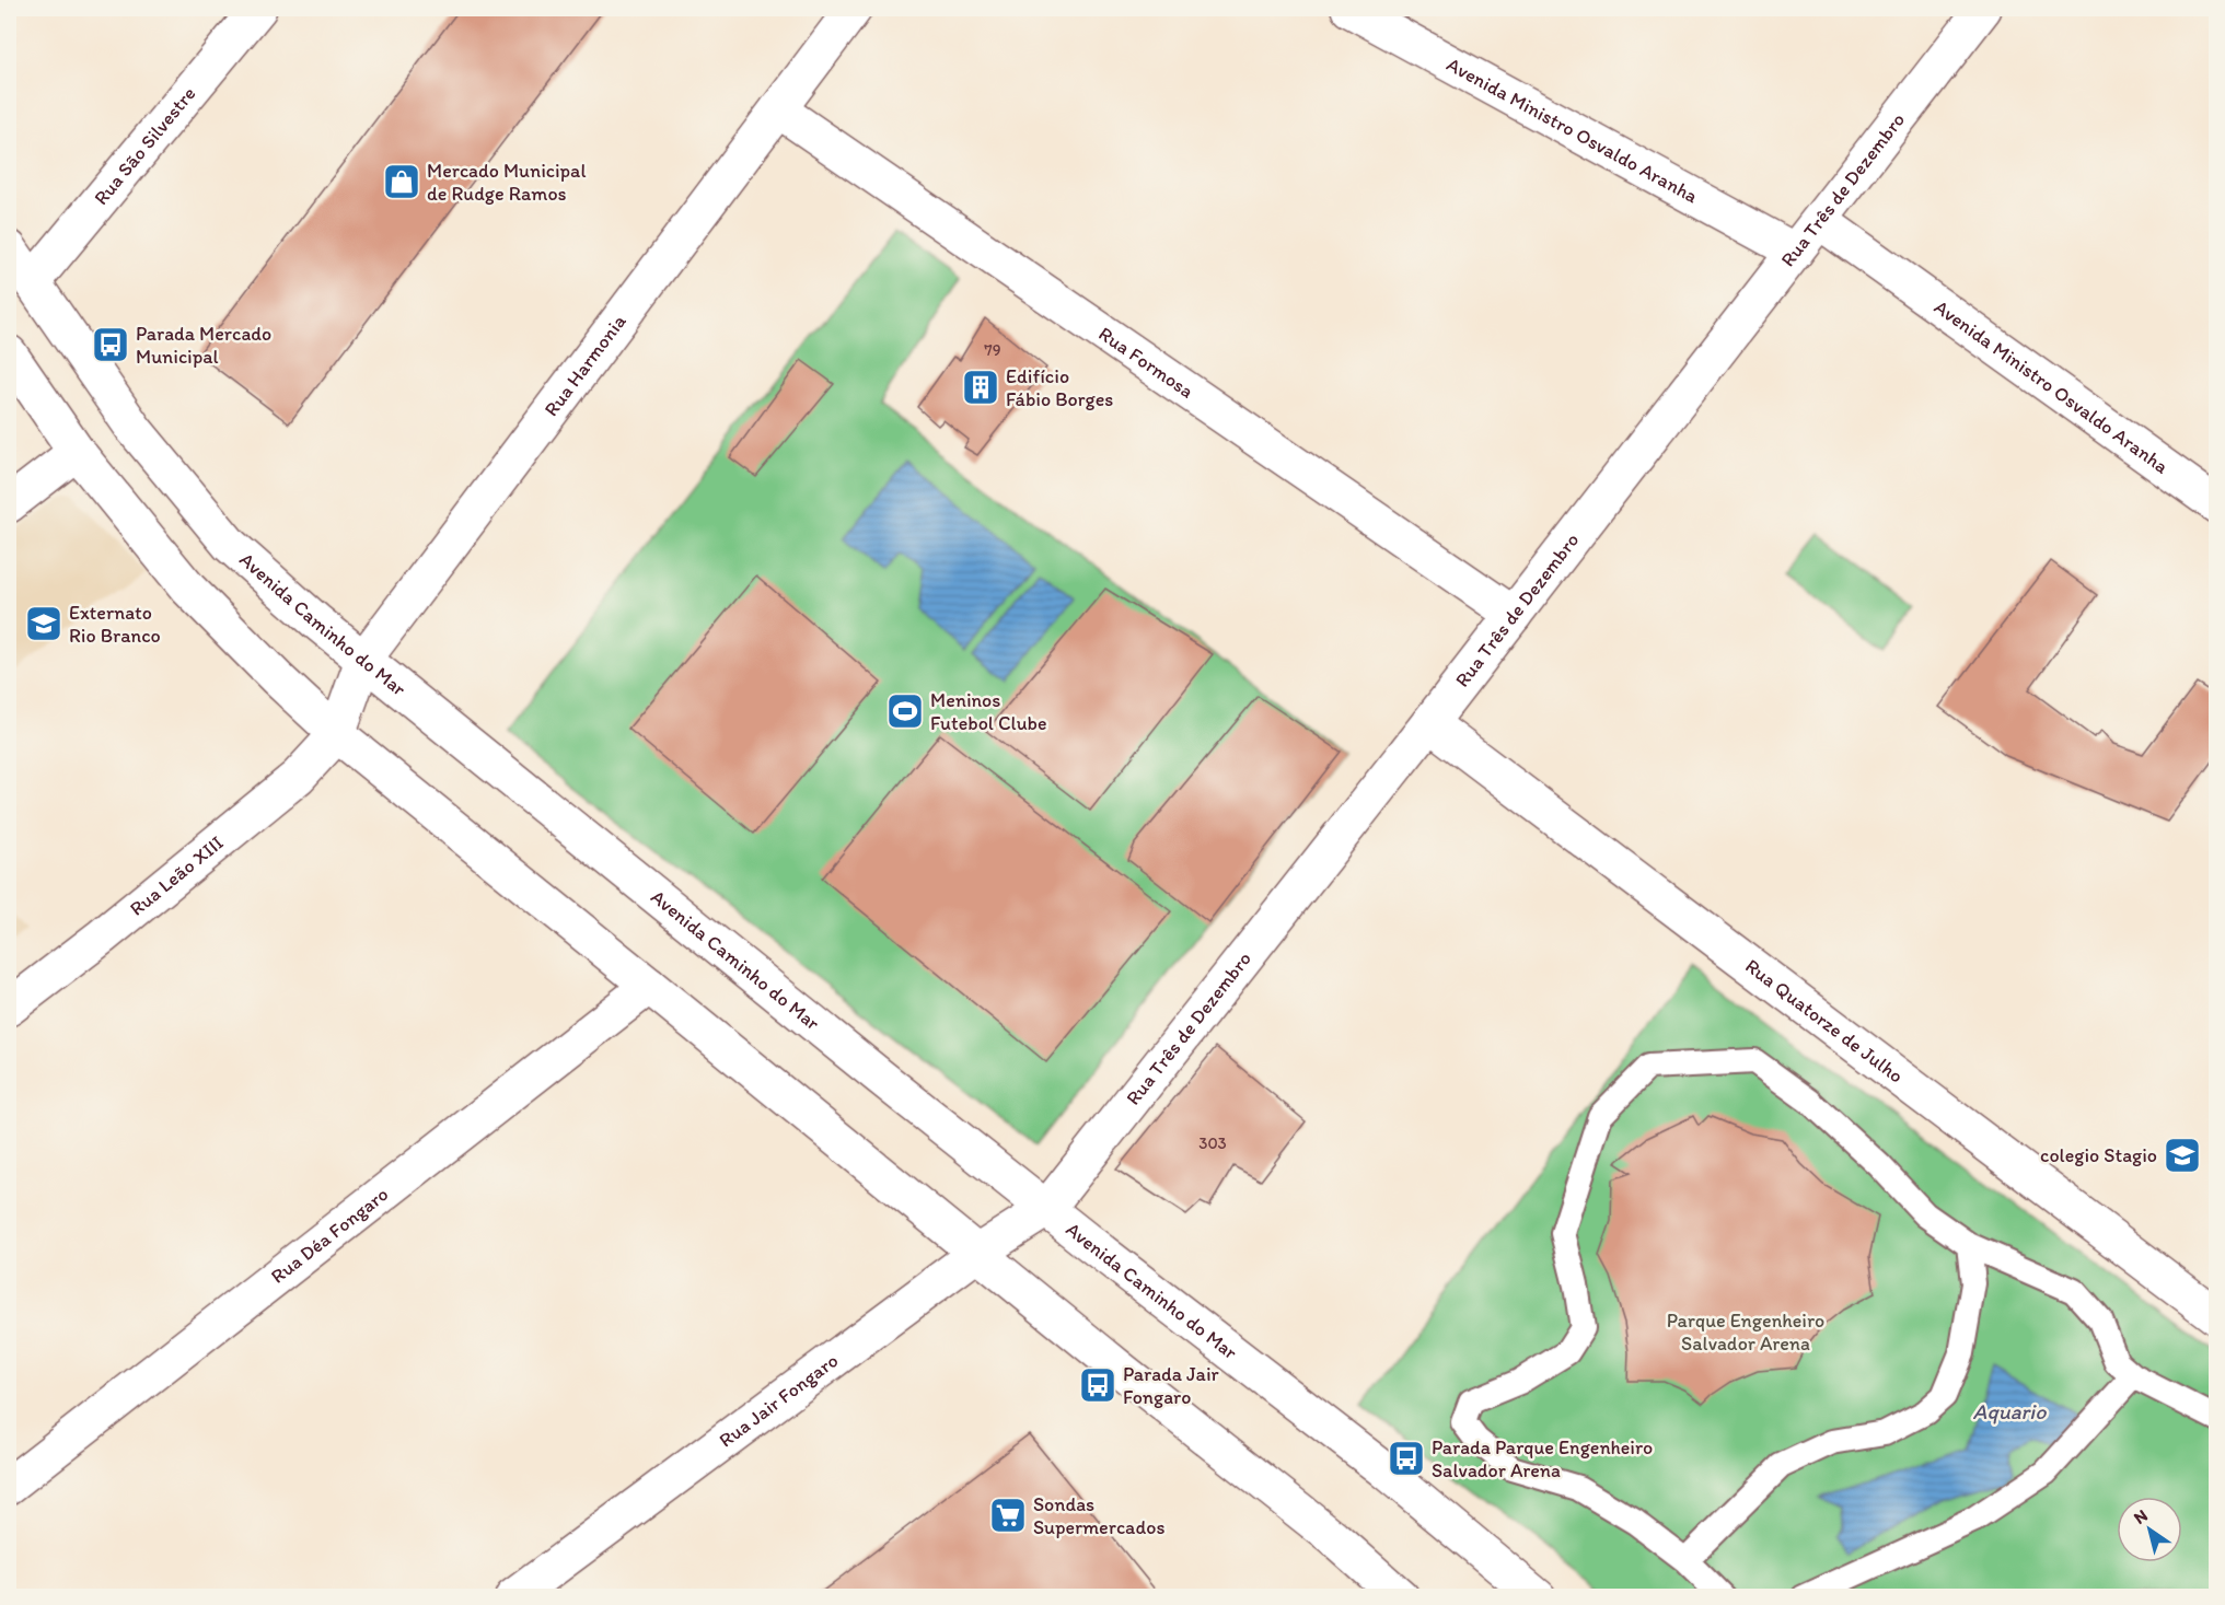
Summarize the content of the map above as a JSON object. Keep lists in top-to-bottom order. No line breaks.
{"streets":{"street":["Avenida Ministro Osvaldo Aranha","Rua São Silvestre","Rua Três de Dezembro","Rua Formosa","Rua Harmonia","Avenida Caminho do Mar","Rua Leão XIII","Rua Quatorze de Julho","Rua Déa Fongaro","Rua Jair Fongaro"]},"crossings":[["Avenida Ministro Osvaldo Aranha","Rua Três de Dezembro"],["Rua São Silvestre","Avenida Caminho do Mar"],["Rua Três de Dezembro","Rua Formosa"],["Rua Três de Dezembro","Avenida Caminho do Mar"],["Rua Três de Dezembro","Rua Quatorze de Julho"],["Rua Três de Dezembro","Rua Jair Fongaro"],["Rua Formosa","Rua Harmonia"],["Rua Harmonia","Avenida Caminho do Mar"],["Rua Harmonia","Rua Leão XIII"],["Avenida Caminho do Mar","Rua Jair Fongaro"]],"water":["Aquario"],"parks":["Parque Engenheiro Salvador Arena"],"places":{"shop":["Mercado Municipal de Rudge Ramos"],"bus stop":["Parada Mercado Municipal","Parada Jair Fongaro","Parada Parque Engenheiro Salvador Arena"],"building":["Edifício Fábio Borges"],"school or university":["Externato Rio Branco","colegio Stagio"],"sports":["Meninos Futebol Clube"],"supermarket":["Sondas Supermercados"]},"house_numbers":["79","303"],"north":"top left"}
